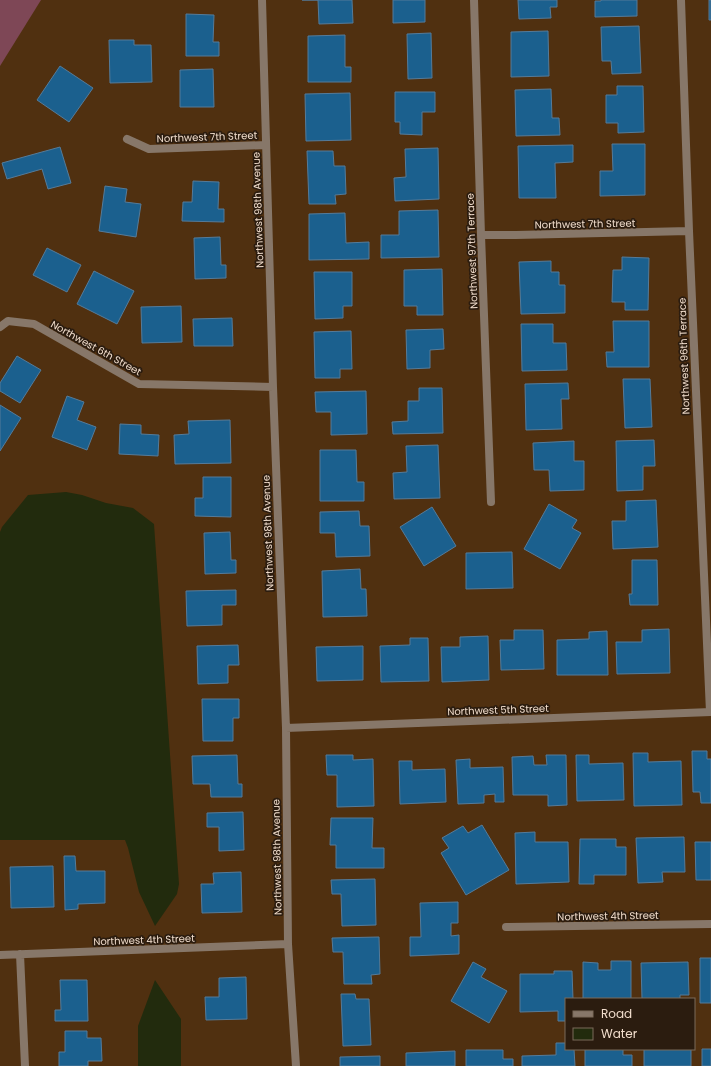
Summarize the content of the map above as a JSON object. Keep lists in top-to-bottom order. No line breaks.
{"streets":{"street":["Northwest 7th Street","Northwest 98th Avenue","Northwest 97th Terrace","Northwest 6th Street","Northwest 96th Terrace","Northwest 5th Street","Northwest 4th Street"]},"crossings":[["Northwest 7th Street","Northwest 98th Avenue"],["Northwest 7th Street","Northwest 97th Terrace"],["Northwest 7th Street","Northwest 96th Terrace"],["Northwest 98th Avenue","Northwest 6th Street"],["Northwest 98th Avenue","Northwest 5th Street"],["Northwest 98th Avenue","Northwest 4th Street"],["Northwest 96th Terrace","Northwest 5th Street"]],"legend":["Road","Water"]}
